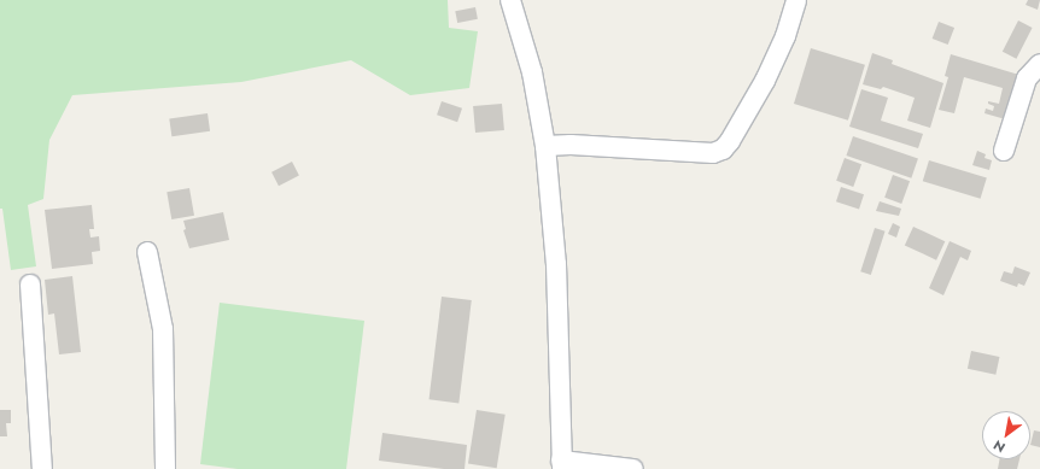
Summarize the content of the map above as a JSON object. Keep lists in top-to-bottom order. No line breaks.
{"north":"bottom left"}
